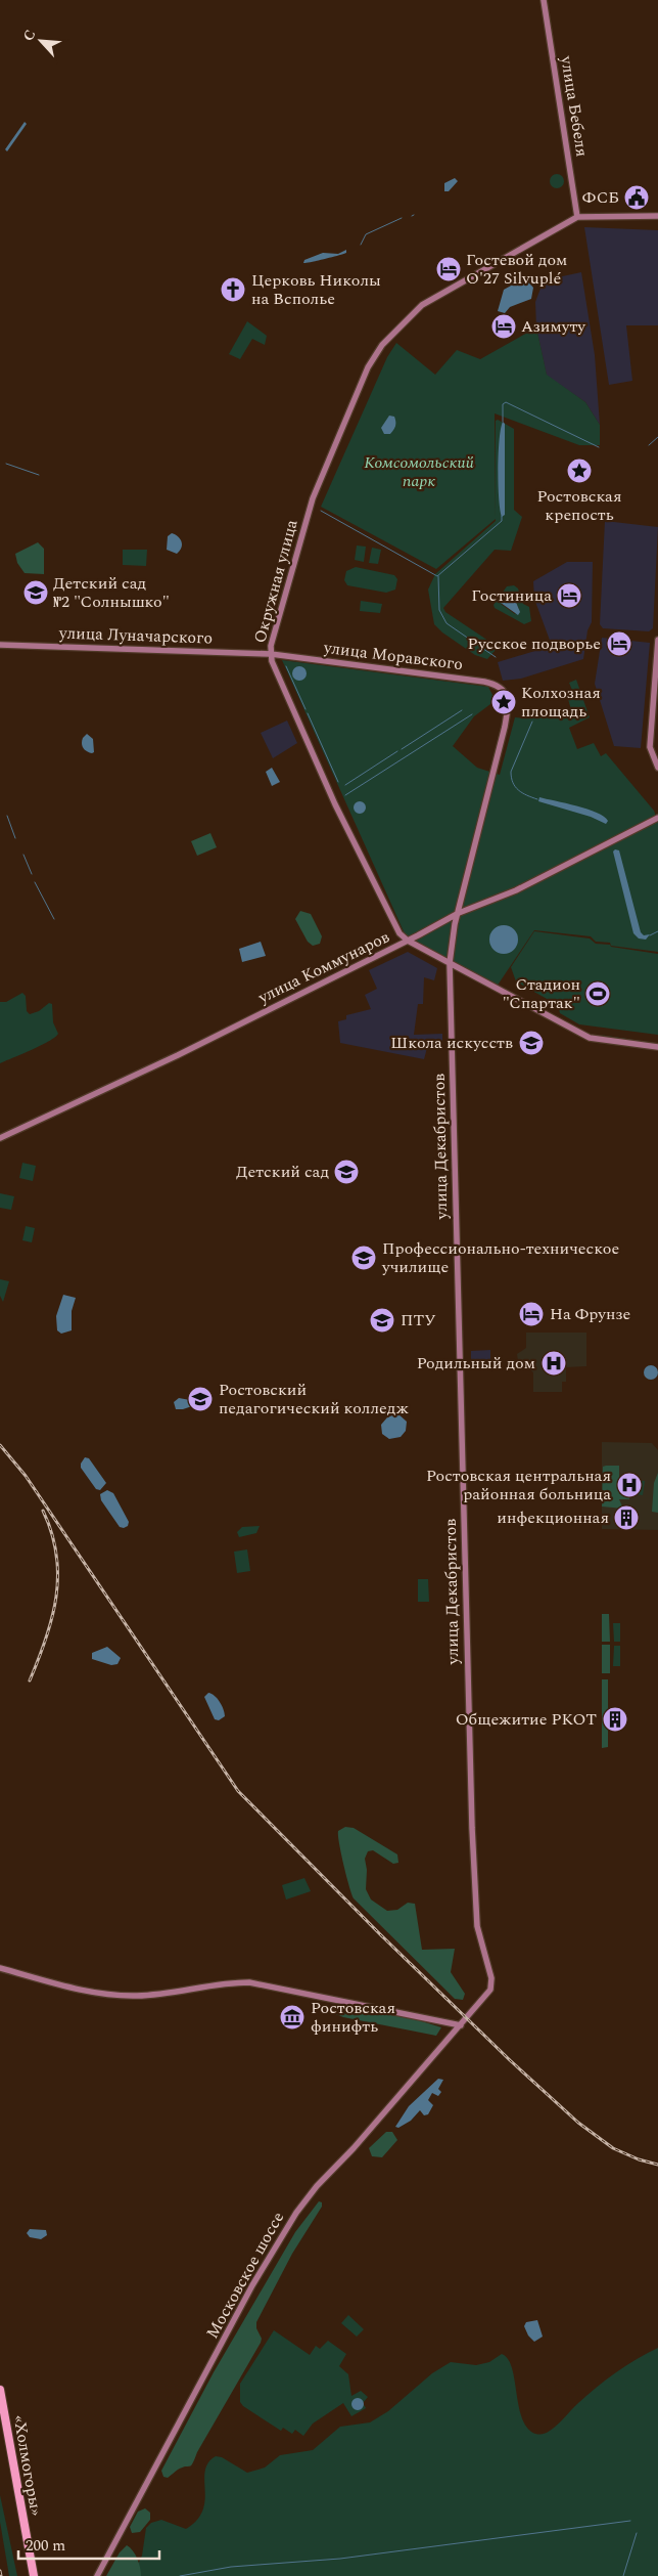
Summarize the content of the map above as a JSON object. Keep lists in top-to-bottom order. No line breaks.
{"streets":{"highway":["«Холмогоры»"],"street":["улица Бебеля","Окружная улица","улица Луначарского","улица Моравского","улица Коммунаров","улица Декабристов","Московское шоссе"]},"crossings":[["улица Бебеля","Окружная улица"],["Окружная улица","улица Луначарского"],["Окружная улица","улица Моравского"],["Окружная улица","улица Коммунаров"],["Окружная улица","улица Декабристов"],["улица Луначарского","улица Моравского"],["улица Моравского","улица Декабристов"],["улица Коммунаров","улица Декабристов"],["улица Декабристов","Московское шоссе"]],"parks":["Комсомольский парк"],"places":{"public building":["ФСБ"],"hotel":["Гостевой дом O'27 Silvuplé","Азимуту","Гостиница","Русское подворье","На Фрунзе"],"church":["Церковь Николы на Всполье"],"place":["Ростовская крепость","Колхозная площадь"],"school or university":["Детский сад №2 \"Солнышко\"","Школа искусств","Детский сад","Профессионально-техническое училище","ПТУ","Ростовский педагогический колледж"],"sports":["Стадион \"Спартак\""],"hospital":["Родильный дом","Ростовская центральная районная больница"],"building":["инфекционная","Общежитие РКОТ"],"museum":["Ростовская финифть"]},"scale_bar":"200 m","north":"top left"}
